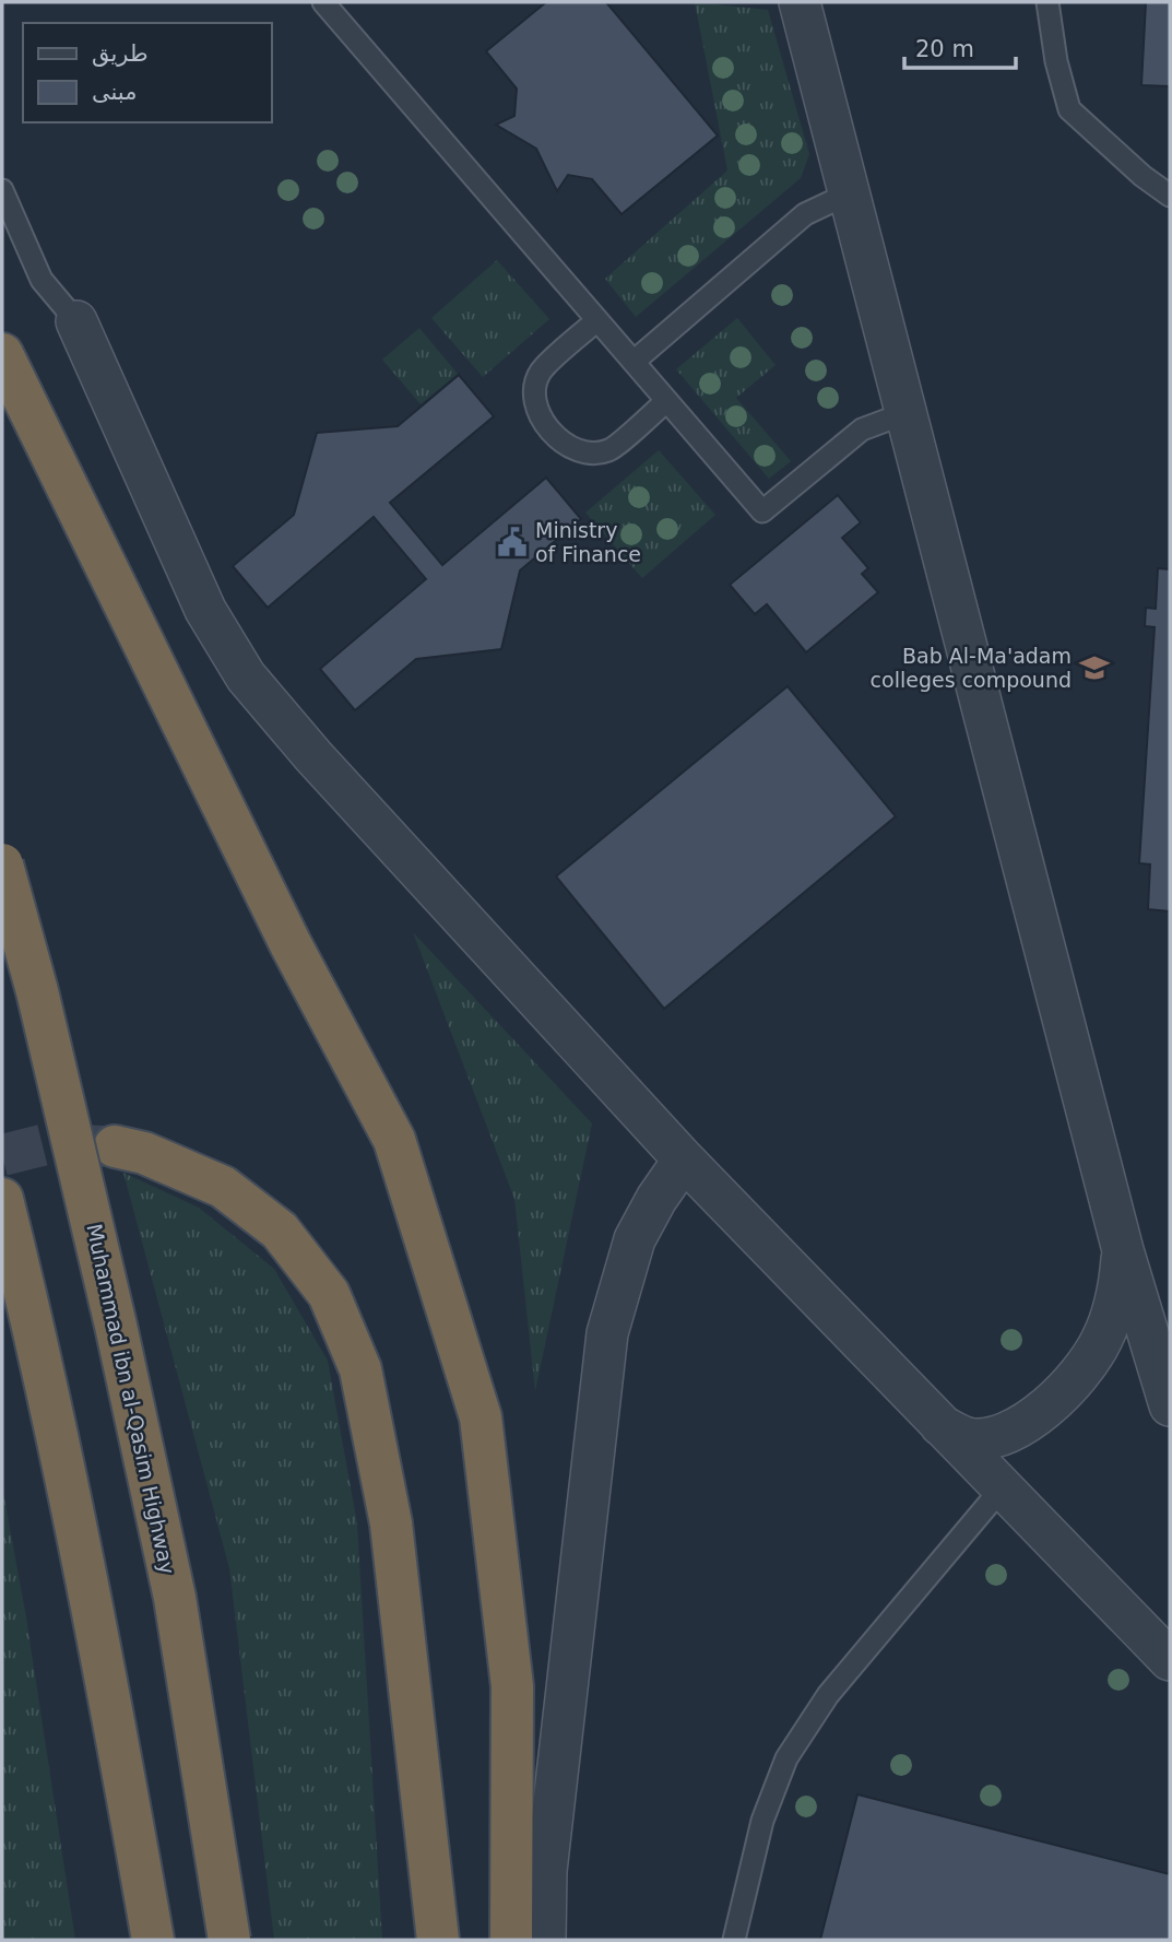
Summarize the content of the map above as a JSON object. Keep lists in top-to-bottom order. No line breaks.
{"streets":{"highway":["Muhammad ibn al-Qasim Highway"]},"places":{"public building":["Ministry of Finance"],"school or university":["Bab Al-Ma'adam colleges compound"]},"legend":["طريق","مبنى"],"scale_bar":"20 m"}
